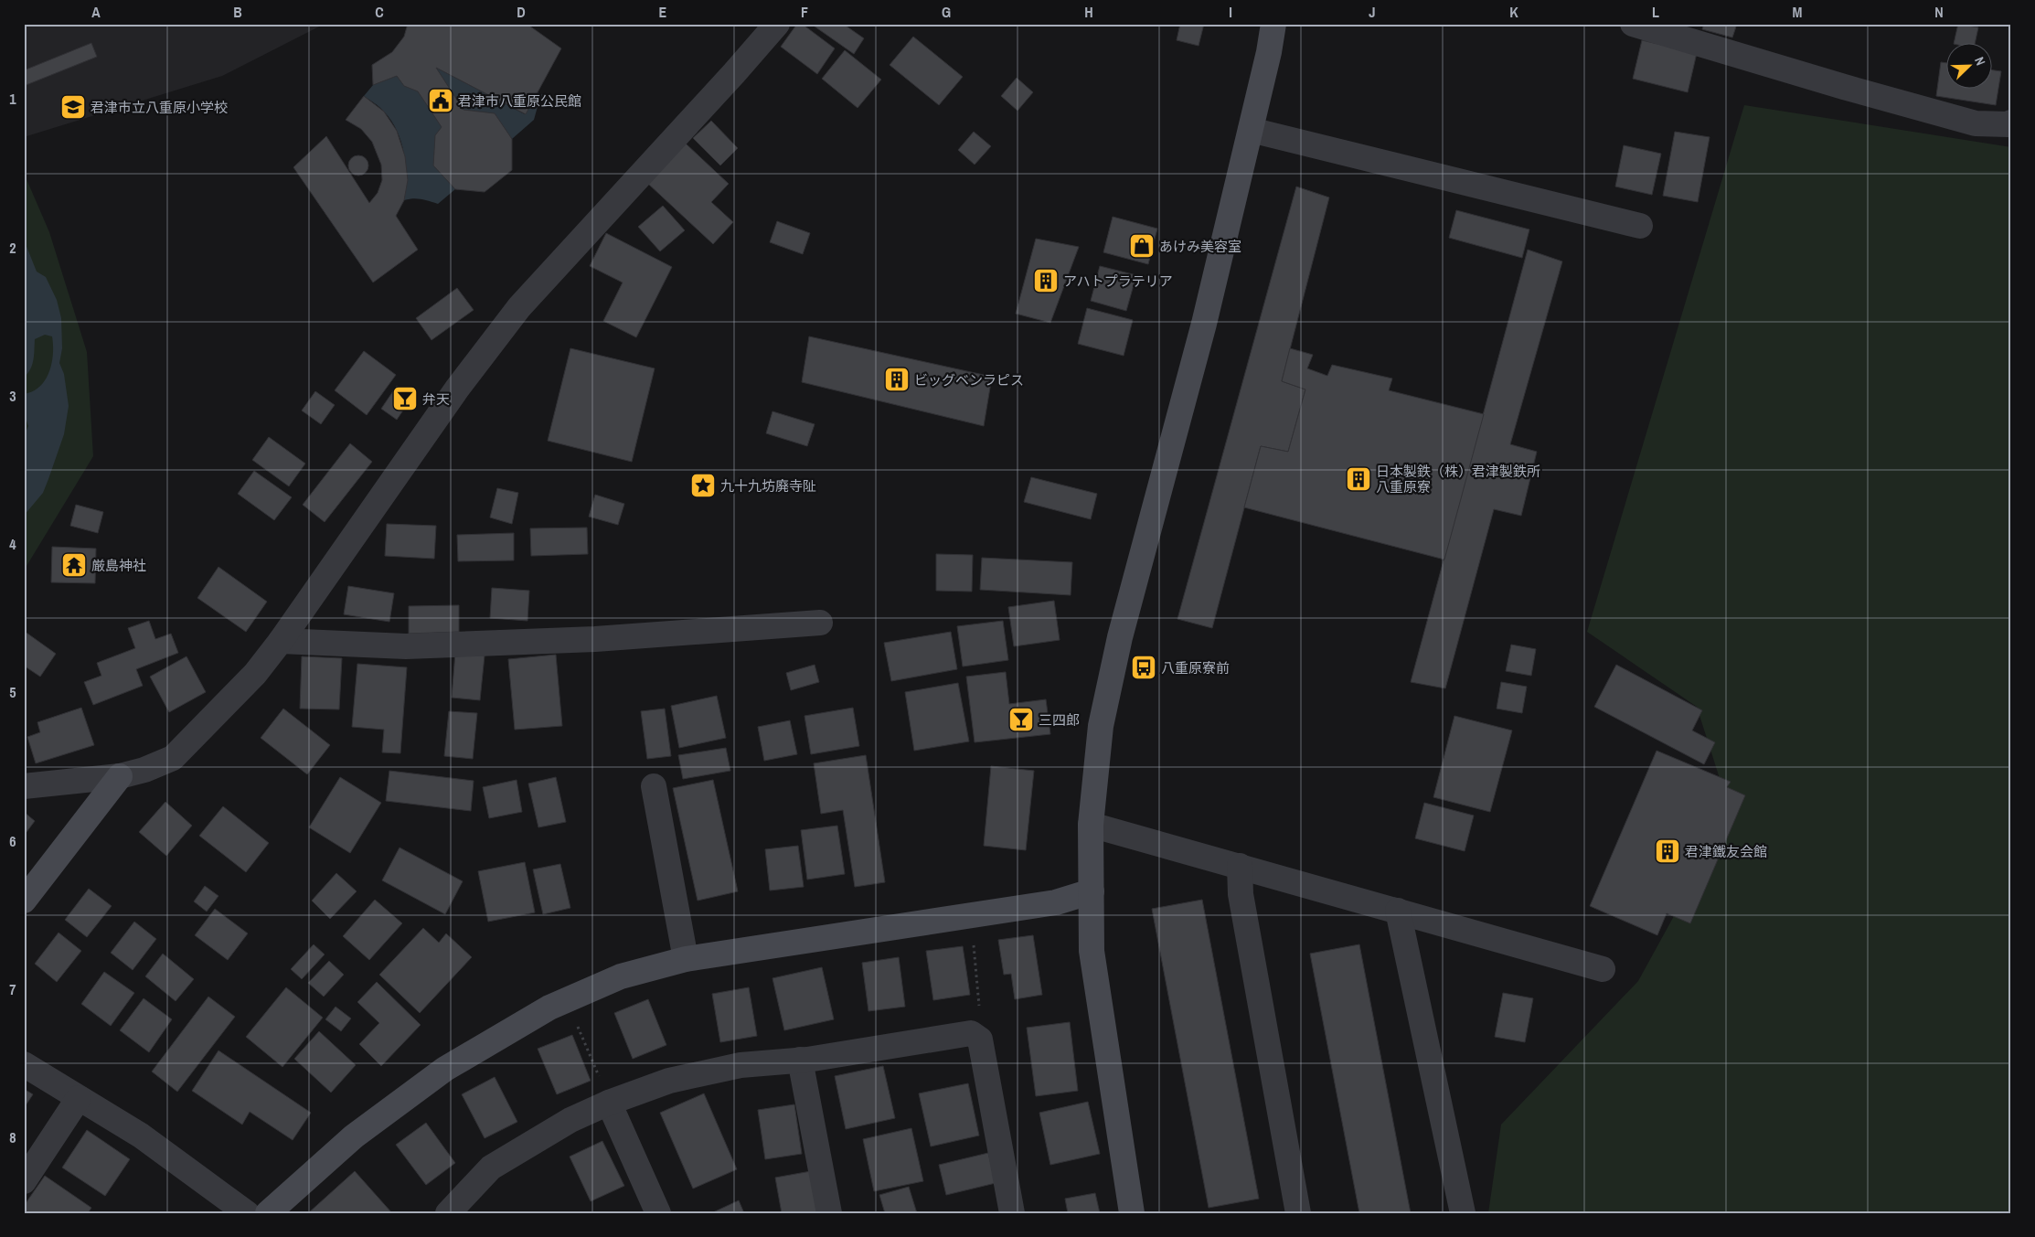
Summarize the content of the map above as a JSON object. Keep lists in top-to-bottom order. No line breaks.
{"places":{"public building":["君津市八重原公民館"],"school or university":["君津市立八重原小学校"],"shop":["あけみ美容室"],"building":["アハトプラテリア","ビッグベンラピス","日本製鉄（株）君津製鉄所 八重原寮","君津鐵友会館"],"bar":["弁天","三四郎"],"place":["九十九坊廃寺阯"],"temple":["厳島神社"],"bus stop":["八重原寮前"]},"north":"top right","grid":{"columns":["A","B","C","D","E","F","G","H","I","J","K","L","M","N"],"rows":["1","2","3","4","5","6","7","8"]}}
